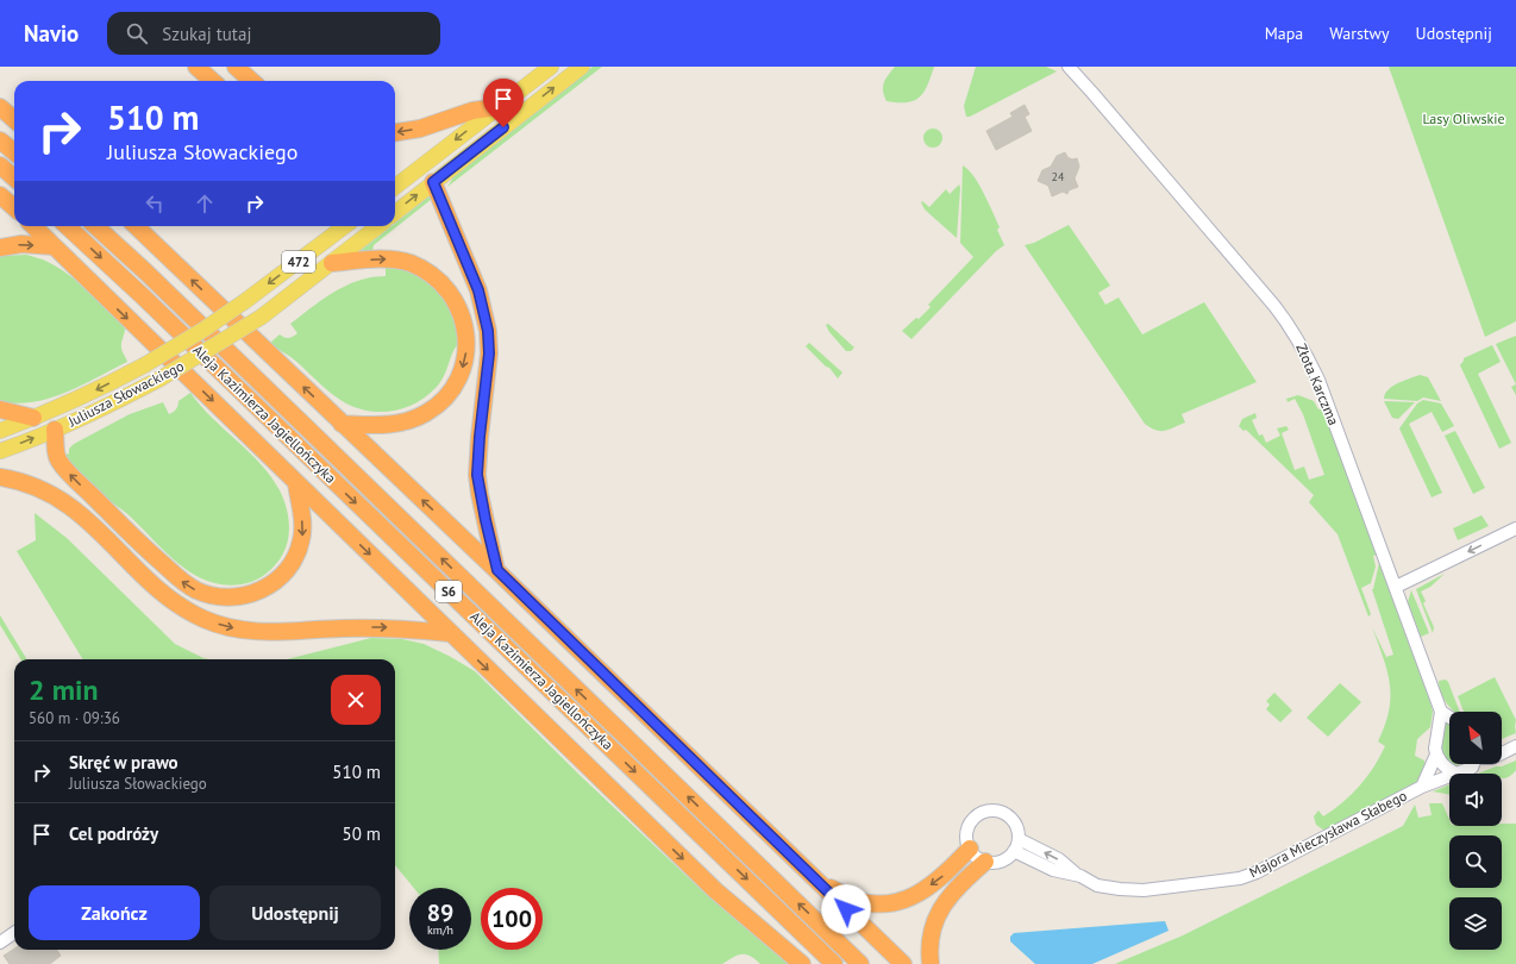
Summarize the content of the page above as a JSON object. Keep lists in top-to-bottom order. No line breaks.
{"streets":{"highway":["Aleja Kazimierza Jagiellończyka","S6"],"main road":["472","Juliusza Słowackiego"],"street":["Złota Karczma","Majora Mieczysława Słabego"]},"crossings":[["Złota Karczma","Majora Mieczysława Słabego"]],"parks":["Lasy Oliwskie"],"house_numbers":["24"],"north":"top left","page":{"header":"Navio","search":"Szukaj tutaj","nav":["Mapa","Warstwy","Udostępnij"],"turn":["510 m","Juliusza Słowackiego"],"heading":["2 min","560 m · 09:36"],"list":[{"name":"Skręć w prawo","note":"Juliusza Słowackiego","value":"510 m"},{"name":"Cel podróży","value":"50 m"}],"buttons":["Zakończ","Udostępnij"],"speed":"89 km/h","limit":"100"}}
